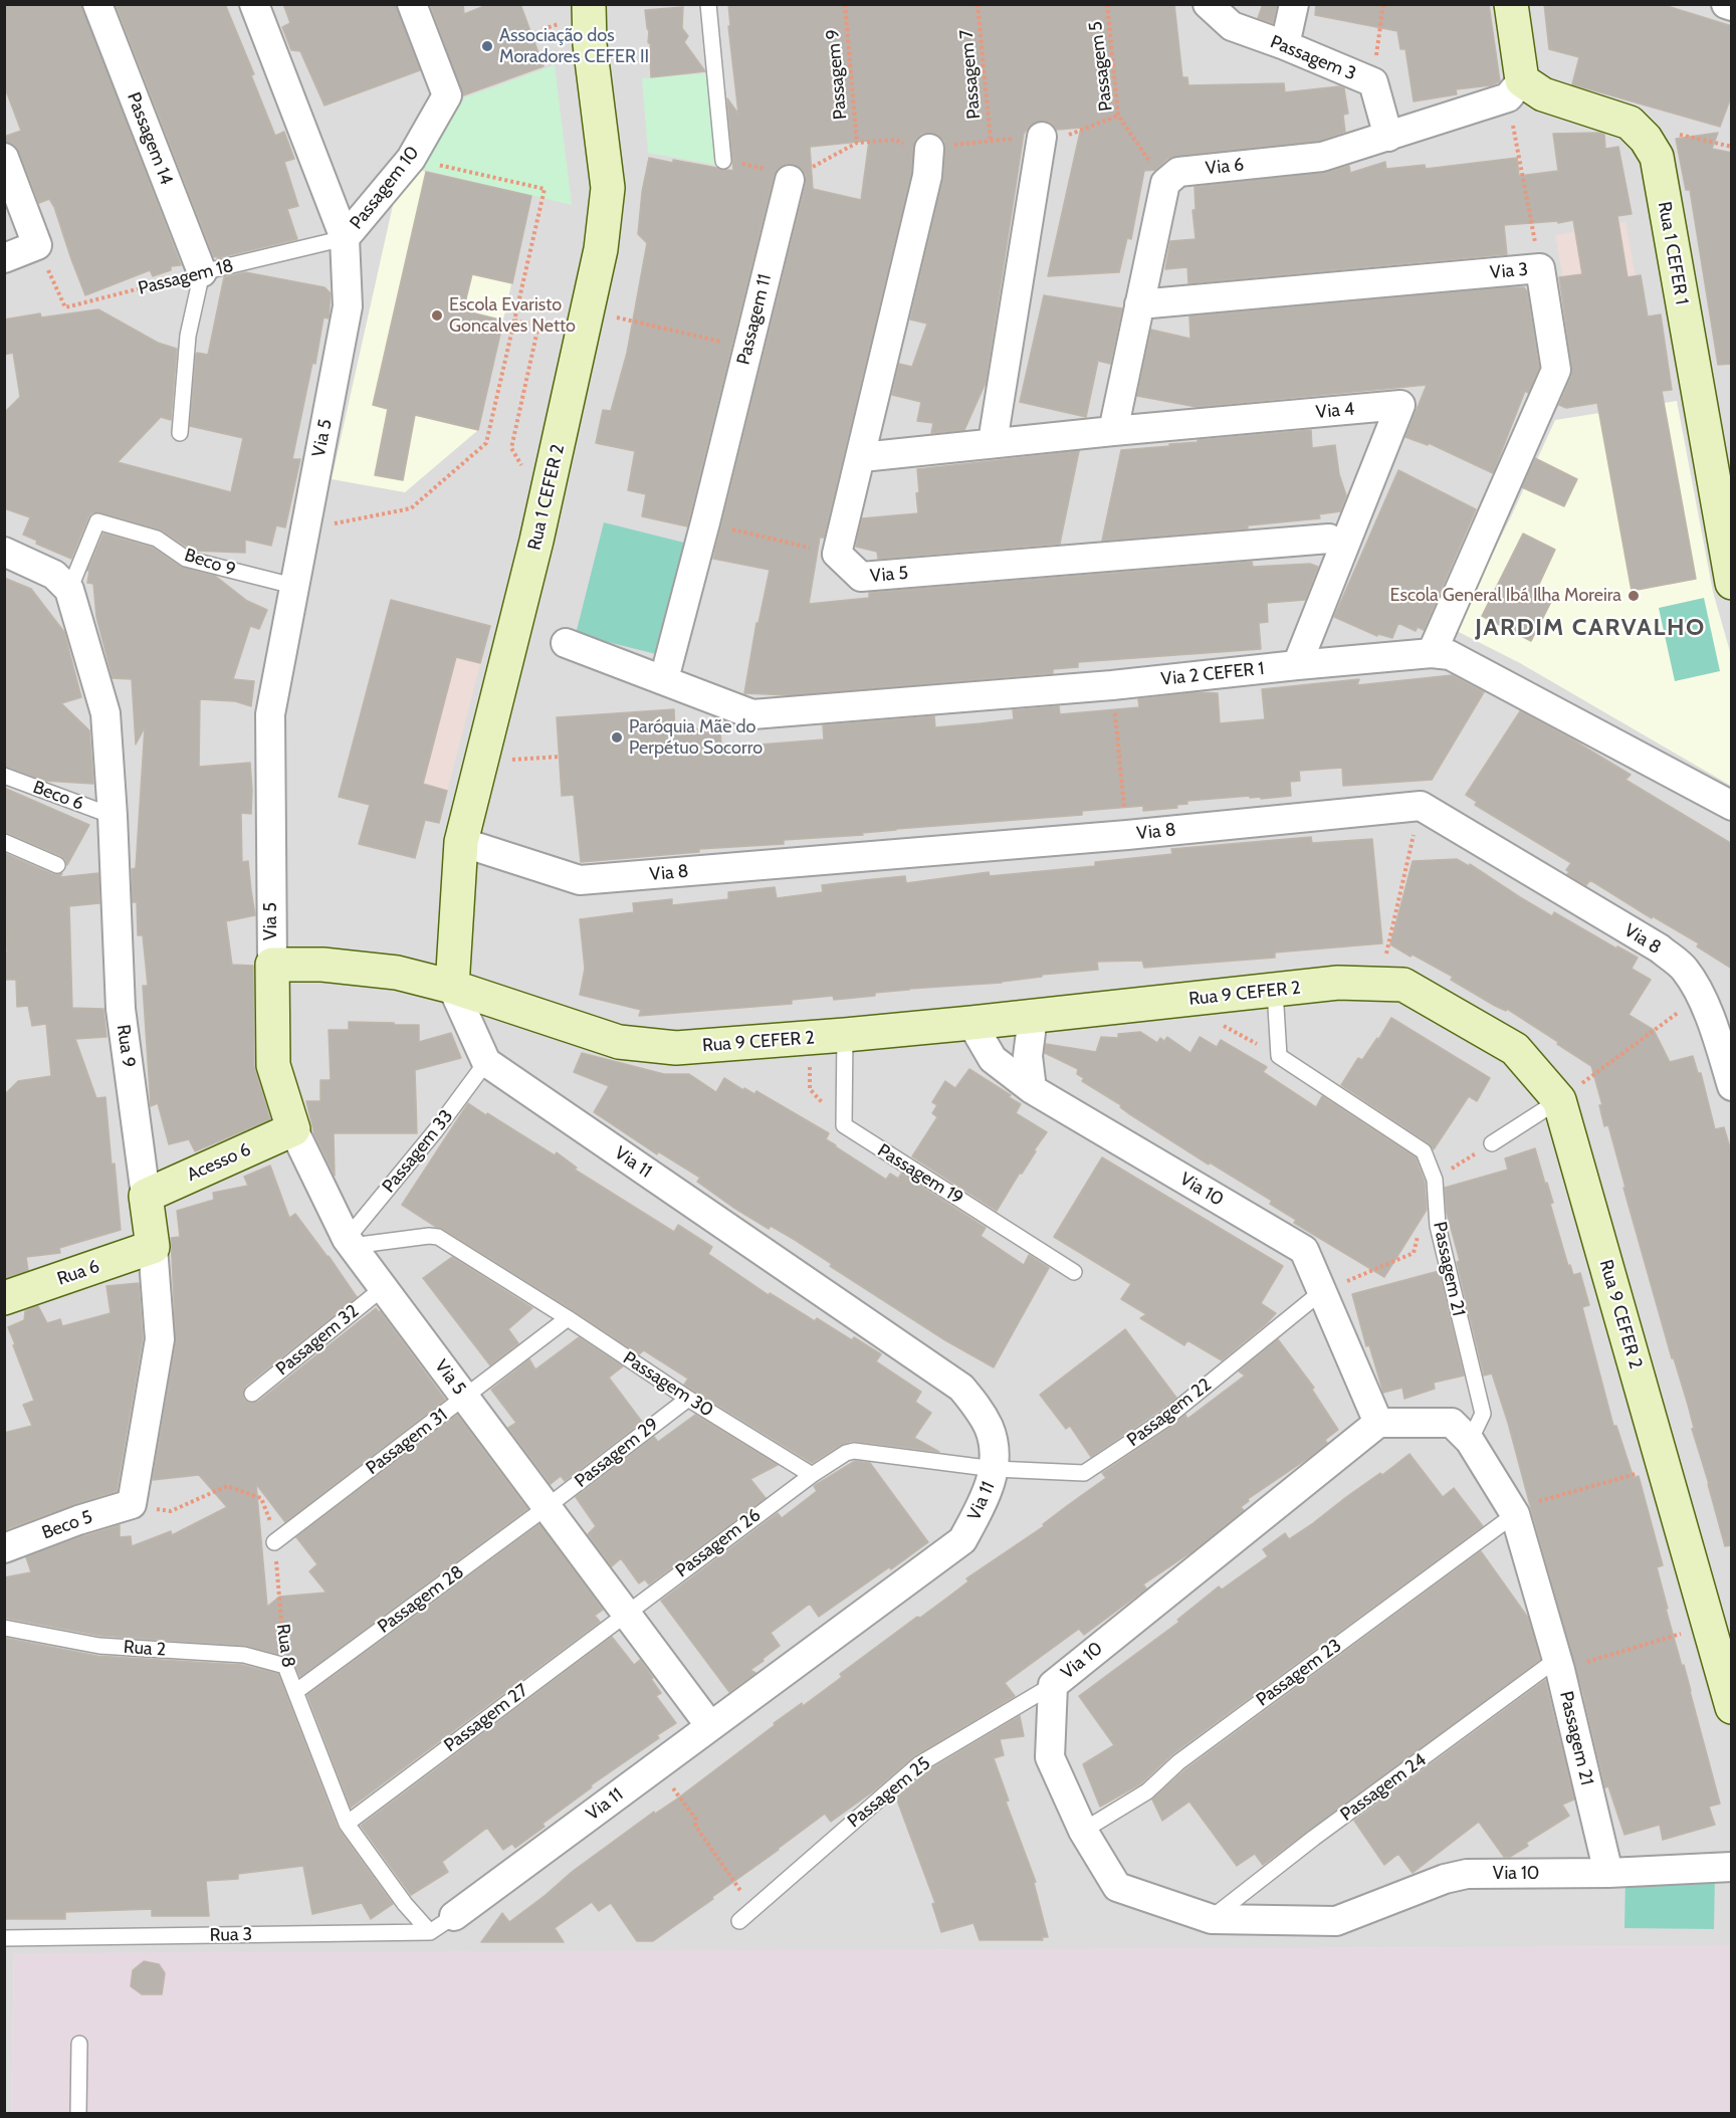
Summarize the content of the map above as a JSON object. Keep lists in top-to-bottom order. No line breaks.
{"streets":{"street":["Passagem 3","Passagem 14","Via 6","Passagem 10","Rua 1 CEFER 1","Via 3","Passagem 11","Via 4","Via 5","Rua 1 CEFER 2","Via 2 CEFER 1","Via 8","Rua 9 CEFER 2","Rua 9","Acesso 6","Via 11","Via 10","Passagem 21","Rua 6","Beco 5"],"lane":["Passagem 18","Beco 9","Beco 6","Passagem 33","Passagem 19","Passagem 32","Passagem 30","Passagem 22","Passagem 31","Passagem 29","Passagem 26","Passagem 28","Rua 8","Rua 2","Passagem 23","Passagem 27","Passagem 24","Passagem 25","Rua 3"],"path":["Passagem 5","Passagem 9","Passagem 7"]},"crossings":[["Passagem 3","Via 6"],["Passagem 5","Via 6"],["Passagem 14","Passagem 18"],["Via 6","Rua 1 CEFER 1"],["Passagem 10","Passagem 18"],["Passagem 10","Via 5"],["Via 3","Via 2 CEFER 1"],["Passagem 18","Via 5"],["Passagem 11","Via 2 CEFER 1"],["Via 4","Via 2 CEFER 1"],["Via 5","Beco 9"],["Via 5","Rua 9 CEFER 2"],["Via 5","Passagem 33"],["Via 5","Acesso 6"],["Via 5","Via 11"],["Via 5","Passagem 32"],["Via 5","Passagem 30"],["Via 5","Passagem 31"],["Via 5","Passagem 29"],["Via 5","Passagem 26"],["Via 5","Passagem 28"],["Via 5","Passagem 27"],["Rua 1 CEFER 2","Via 8"],["Rua 1 CEFER 2","Rua 9 CEFER 2"],["Beco 9","Rua 9"],["Beco 6","Rua 9"],["Rua 9 CEFER 2","Passagem 19"],["Rua 9 CEFER 2","Via 10"],["Rua 9","Acesso 6"],["Rua 9","Rua 6"],["Rua 9","Beco 5"],["Rua 9","Rua 8"],["Passagem 33","Via 11"],["Passagem 33","Passagem 30"],["Via 11","Passagem 22"],["Via 10","Passagem 21"],["Via 10","Passagem 22"],["Via 10","Passagem 23"],["Via 10","Passagem 24"],["Via 10","Passagem 25"],["Passagem 21","Passagem 23"],["Passagem 21","Passagem 24"],["Passagem 30","Passagem 31"],["Passagem 30","Passagem 29"],["Passagem 30","Passagem 26"],["Passagem 31","Rua 8"],["Passagem 29","Passagem 28"],["Beco 5","Rua 8"],["Passagem 26","Passagem 27"],["Passagem 28","Rua 8"],["Rua 8","Rua 2"],["Rua 8","Passagem 27"],["Rua 8","Rua 3"]],"districts":["JARDIM CARVALHO"],"places":["Associação dos Moradores CEFER II","Escola Evaristo Goncalves Netto","Escola General Ibá Ilha Moreira","Paróquia Mãe do Perpétuo Socorro"]}
